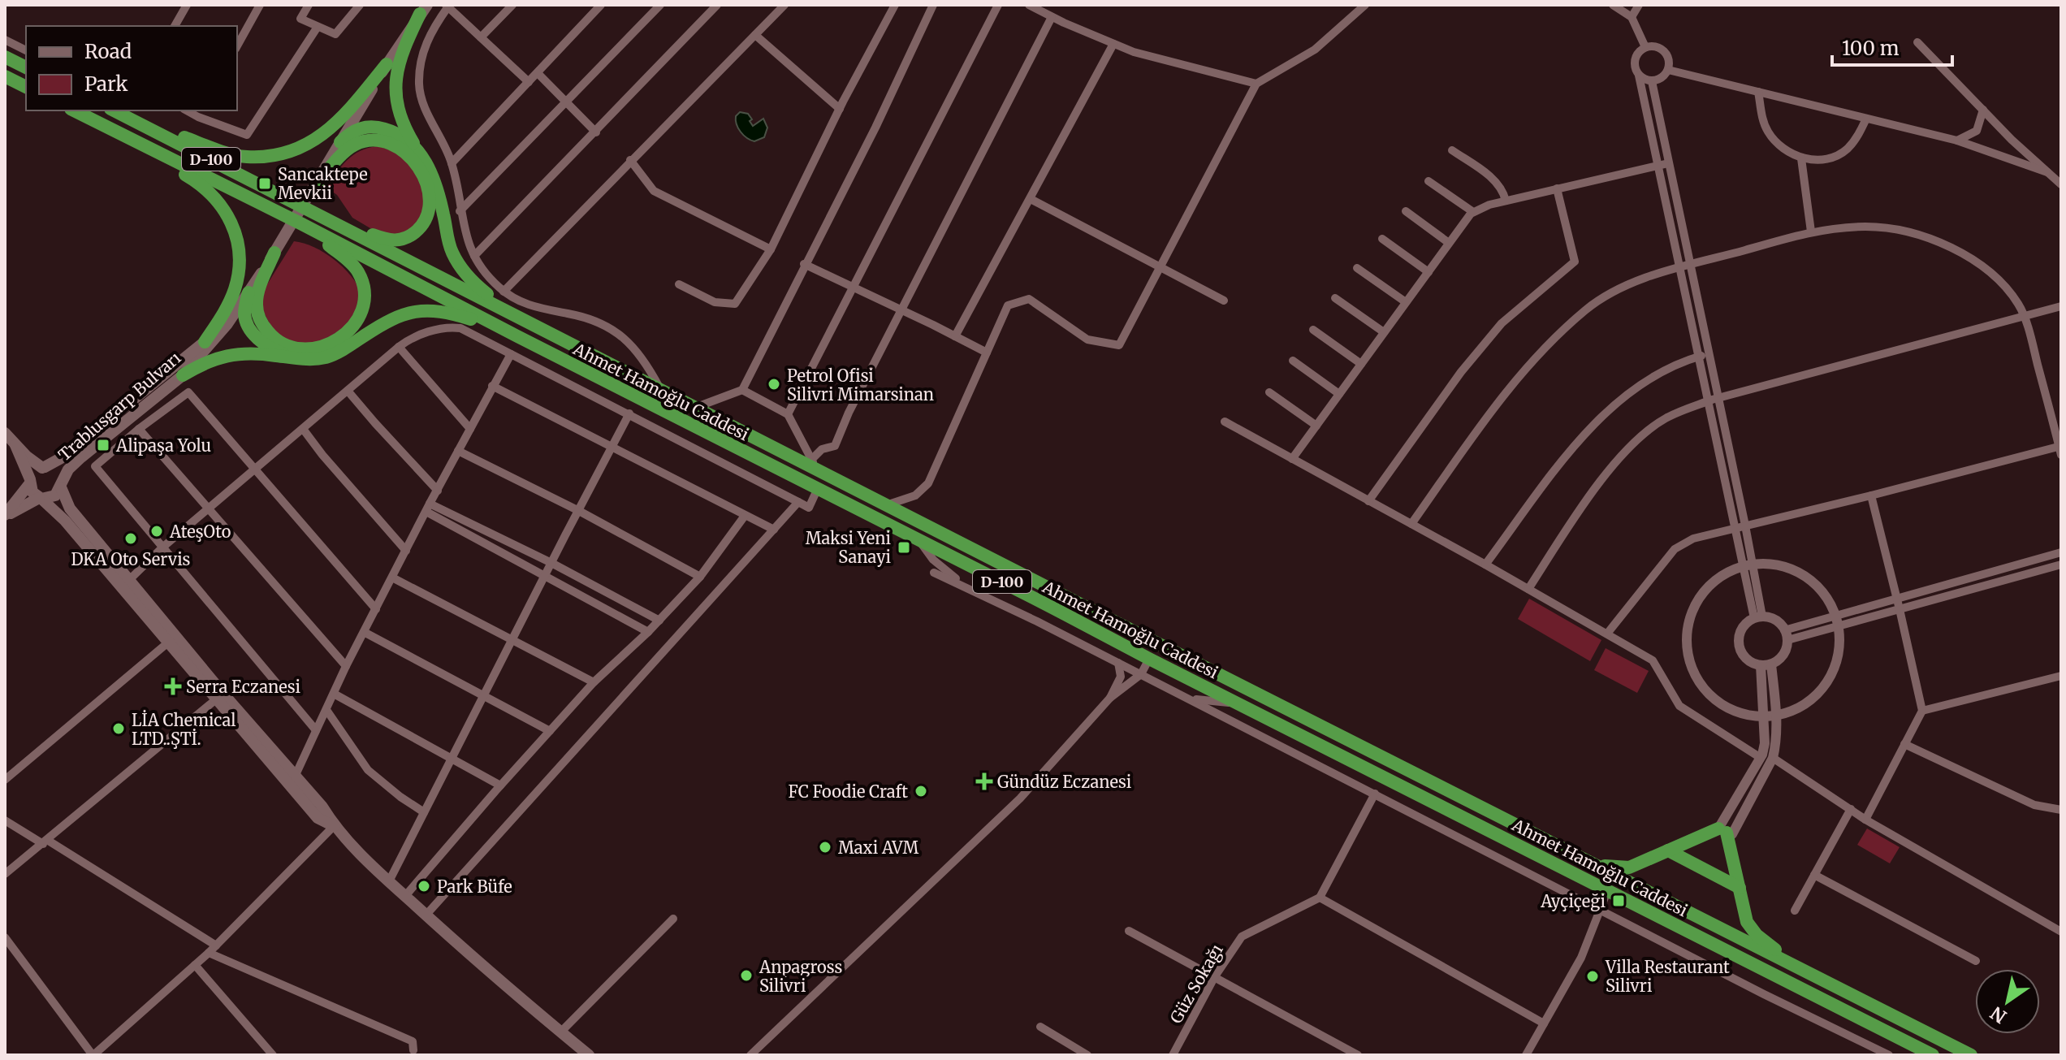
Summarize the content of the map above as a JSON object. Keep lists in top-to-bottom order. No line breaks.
{"streets":{"highway":["D-100","Ahmet Hamoğlu Caddesi"],"main road":["Trablusgarp Bulvarı"],"street":["Güz Sokağı"]},"places":{"transit":["Sancaktepe Mevkii","Alipaşa Yolu","Maksi Yeni Sanayi","Ayçiçeği"],"other":["Petrol Ofisi Silivri Mimarsinan","AteşOto","DKA Oto Servis","LİA Chemical LTD..ŞTİ.","FC Foodie Craft","Maxi AVM","Park Büfe","Anpagross Silivri","Villa Restaurant Silivri"],"health":["Serra Eczanesi","Gündüz Eczanesi"]},"legend":["Road","Park"],"scale_bar":"100 m","north":"bottom left"}
